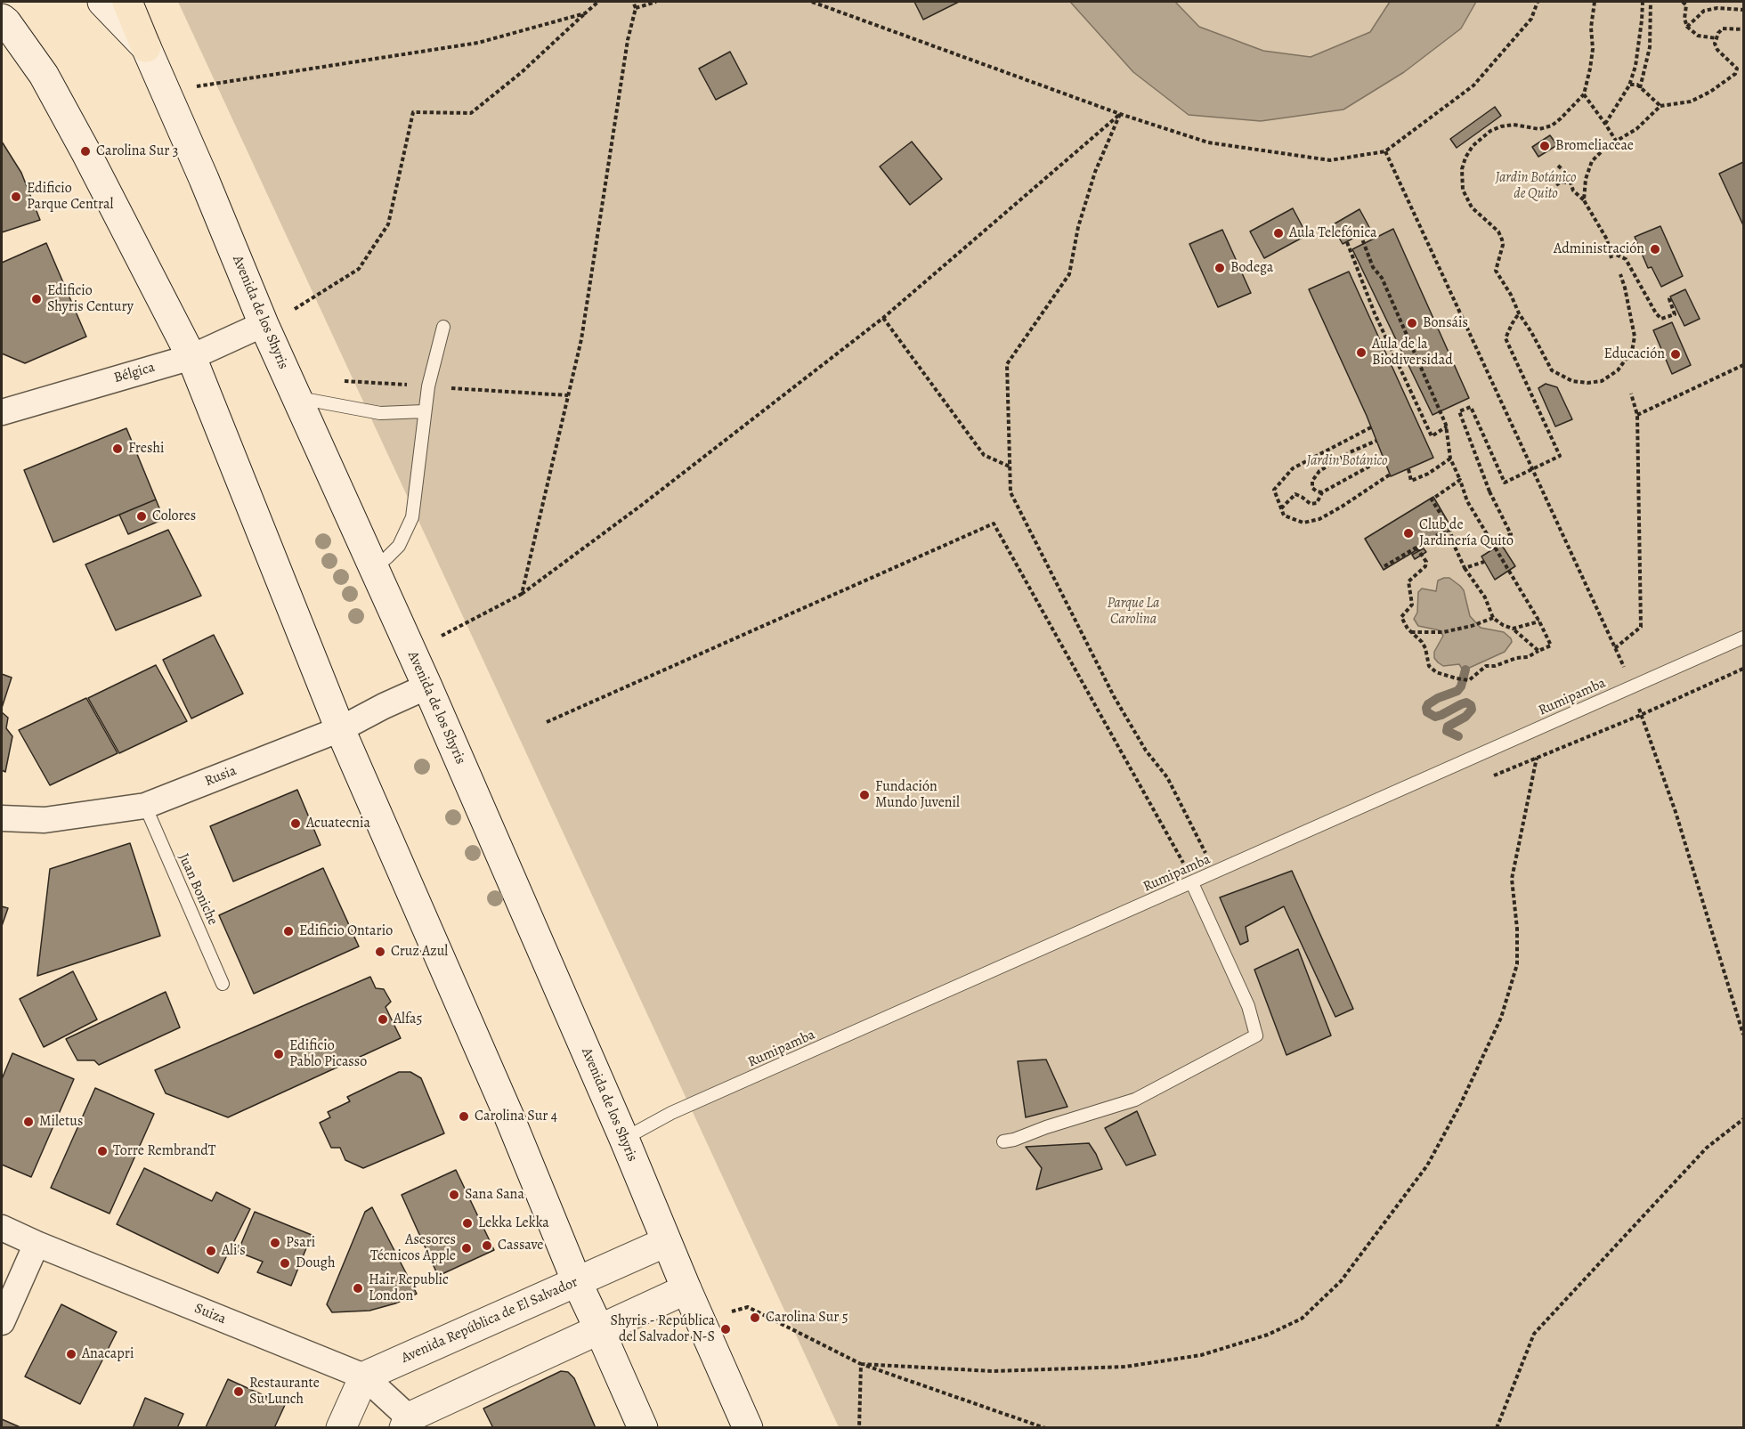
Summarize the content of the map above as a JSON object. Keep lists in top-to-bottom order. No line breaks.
{"streets":{"main road":["Avenida de los Shyris","Avenida República de El Salvador"],"street":["Bélgica","Rusia","Suiza"],"lane":["Rumipamba","Juan Boniche"]},"crossings":[["Avenida de los Shyris","Bélgica"],["Avenida de los Shyris","Rumipamba"],["Avenida de los Shyris","Rusia"],["Avenida de los Shyris","Avenida República de El Salvador"],["Rusia","Juan Boniche"],["Suiza","Avenida República de El Salvador"]],"parks":["Jardin Botánico de Quito","Jardin Botánico","Parque La Carolina"],"places":["Bromeliaceae","Carolina Sur 3","Edificio Parque Central","Aula Telefónica","Administración","Bodega","Edificio Shyris Century","Bonsáis","Aula de la Biodiversidad","Educación","Freshi","Colores","Club de Jardinería Quito","Fundación Mundo Juvenil","Acuatecnia","Edificio Ontario","Cruz Azul","Alfa5","Edificio Pablo Picasso","Carolina Sur 4","Miletus","Torre RembrandT","Sana Sana","Lekka Lekka","Psari","Cassave","Asesores Técnicos Apple","Ali's","Dough","Hair Republic London","Carolina Sur 5","Shyris - República del Salvador N-S","Anacapri","Restaurante Su Lunch"]}
